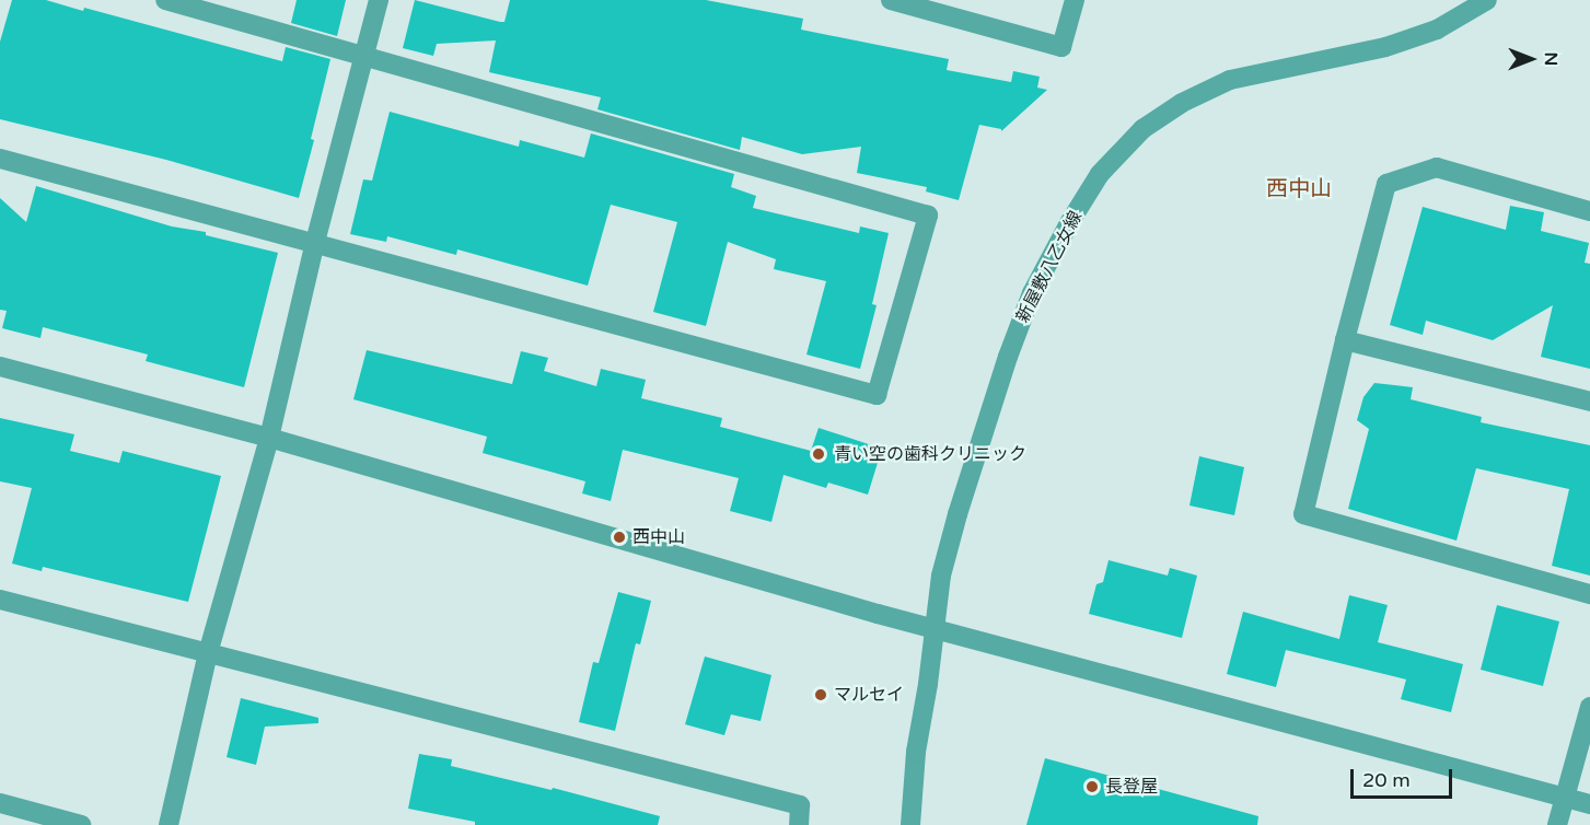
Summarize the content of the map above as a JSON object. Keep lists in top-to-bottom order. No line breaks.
{"streets":{"street":["新屋敷八乙女線"]},"districts":["西中山"],"places":["青い空の歯科クリニック","西中山","マルセイ","長登屋"],"scale_bar":"20 m","north":"right"}
